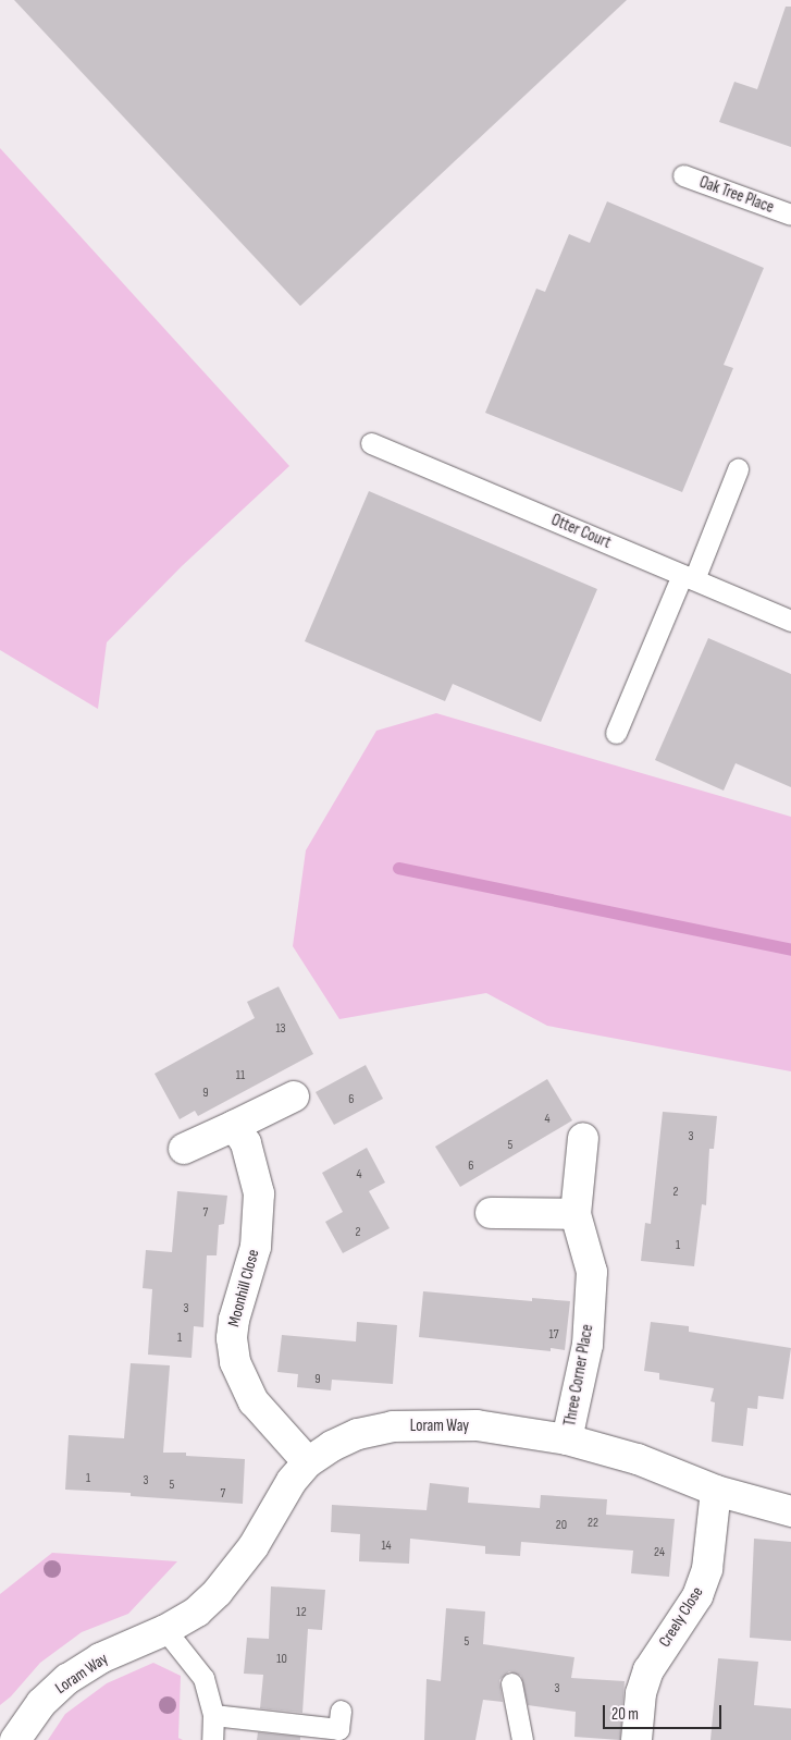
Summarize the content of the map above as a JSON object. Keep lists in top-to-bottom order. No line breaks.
{"streets":{"street":["Moonhill Close","Three Corner Place","Loram Way","Creely Close"],"lane":["Oak Tree Place","Otter Court"]},"crossings":[["Moonhill Close","Loram Way"],["Three Corner Place","Loram Way"],["Loram Way","Creely Close"]],"house_numbers":["13","11","9","6","4","3","5","6","4","2","7","2","1","3","17","1","9","1","3","5","7","22","20","14","24","12","5","10","3"],"scale_bar":"20 m"}
